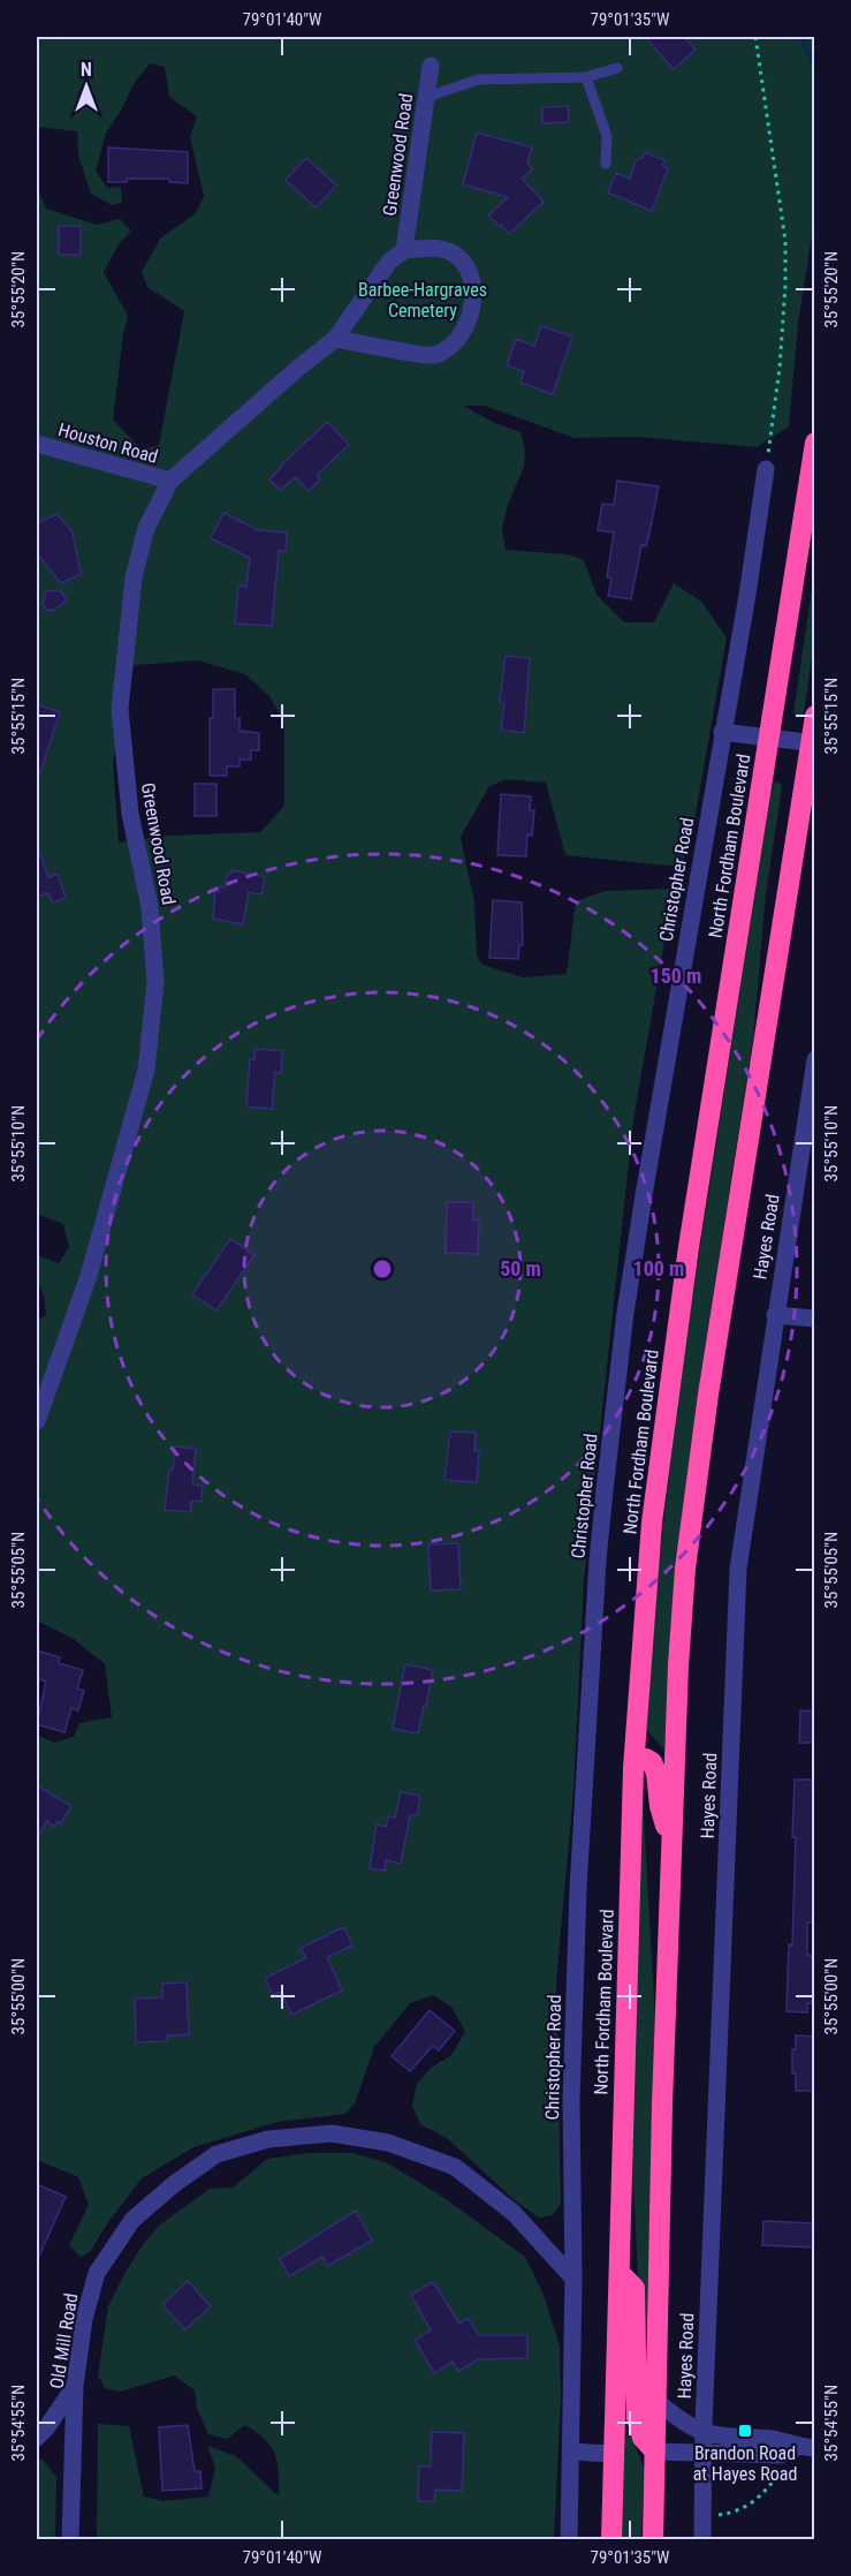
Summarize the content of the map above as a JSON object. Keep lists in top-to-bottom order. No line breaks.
{"streets":{"highway":["North Fordham Boulevard"],"street":["Greenwood Road","Houston Road","Christopher Road","Hayes Road","Old Mill Road"]},"crossings":[["Greenwood Road","Houston Road"],["Christopher Road","Old Mill Road"]],"parks":["Barbee-Hargraves Cemetery"],"places":{"transit":["Brandon Road at Hayes Road"]},"north":"top","coordinates":["79°01'40\"W","79°01'35\"W","35°55'20\"N","35°55'15\"N","35°55'10\"N","35°55'05\"N","35°55'00\"N","35°54'55\"N"],"rings":["150 m","50 m","100 m"]}
